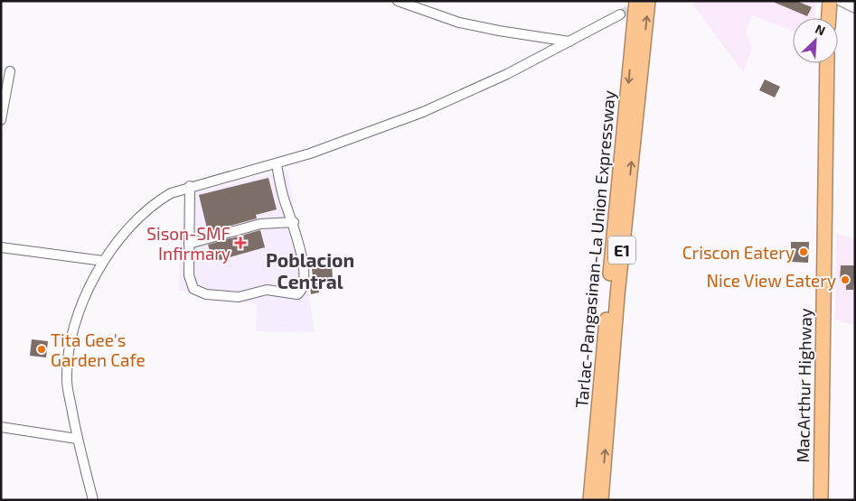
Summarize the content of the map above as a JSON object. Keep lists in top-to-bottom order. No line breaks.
{"streets":{"highway":["Tarlac-Pangasinan-La Union Expressway","E1","MacArthur Highway"]},"districts":["Poblacion Central"],"places":{"health":["Sison-SMF Infirmary"],"other":["Criscon Eatery","Nice View Eatery","Tita Gee's Garden Cafe"]},"north":"top right"}
